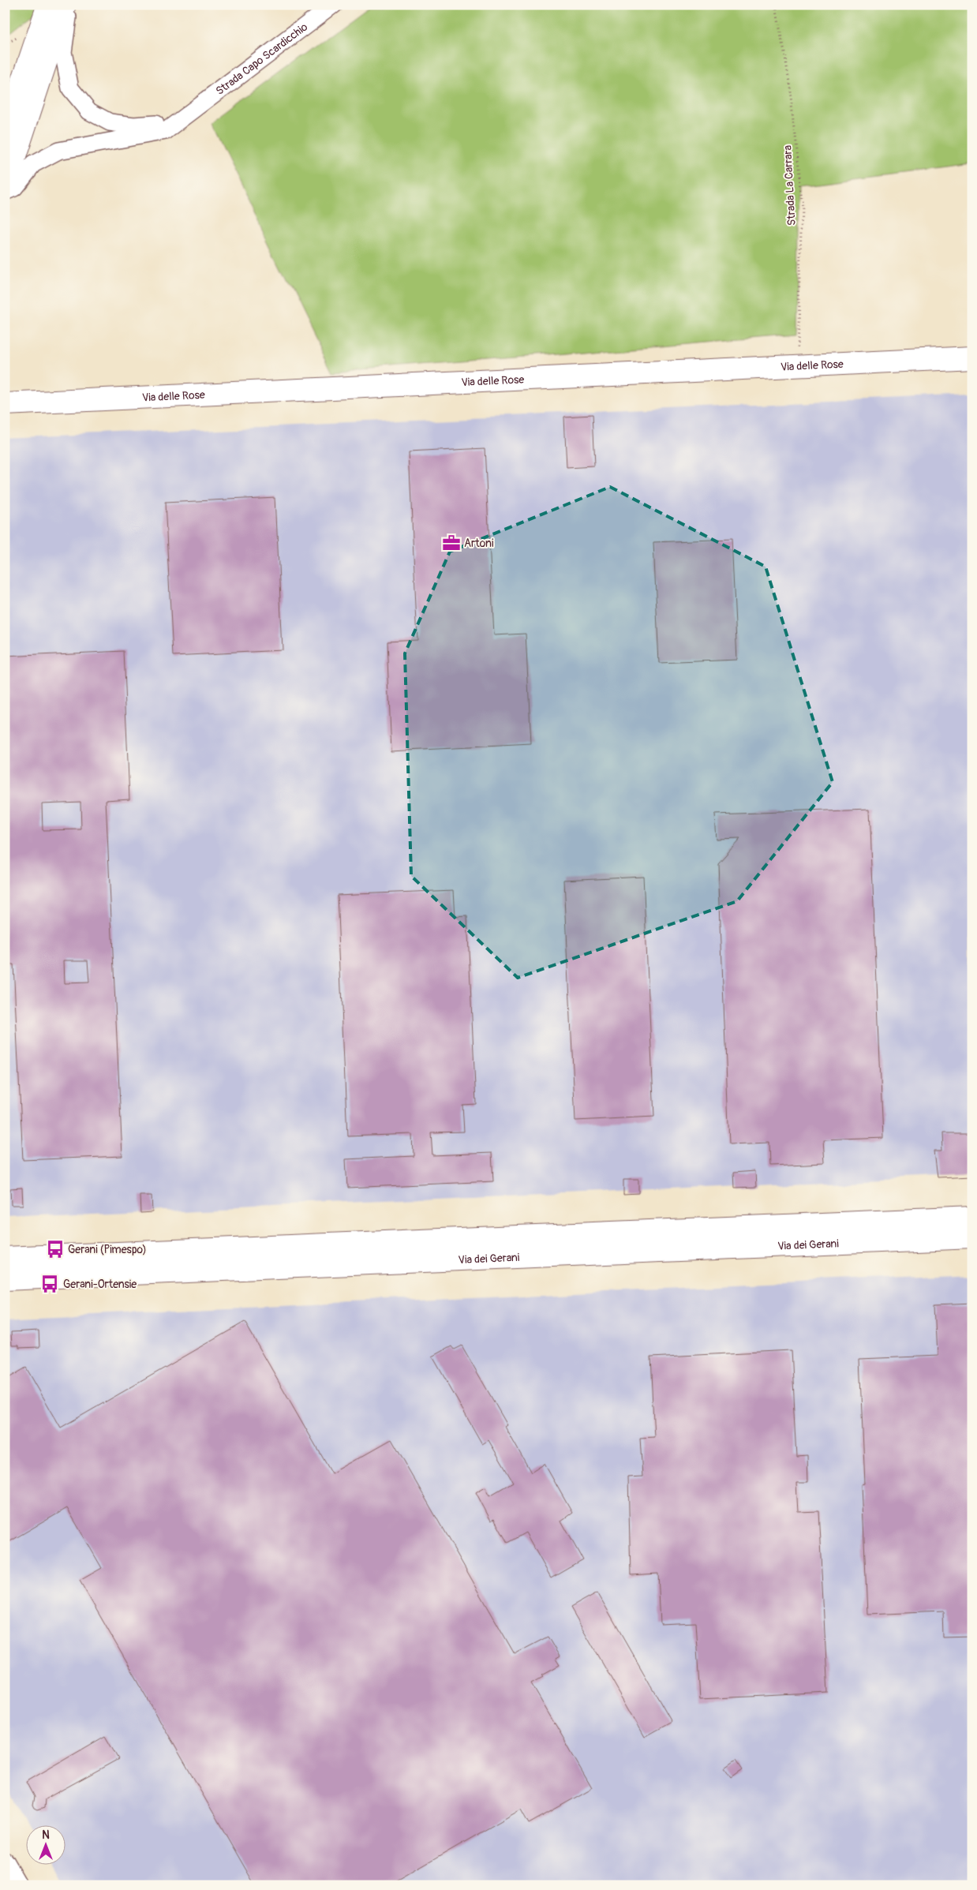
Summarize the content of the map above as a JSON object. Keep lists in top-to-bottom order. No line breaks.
{"streets":{"street":["Strada Capo Scardicchio","Via delle Rose","Via dei Gerani"],"path":["Strada La Carrara"]},"crossings":[["Strada La Carrara","Via delle Rose"]],"places":{"office":["Artoni"],"bus stop":["Gerani (Pimespo)","Gerani-Ortensie"]},"north":"top"}
